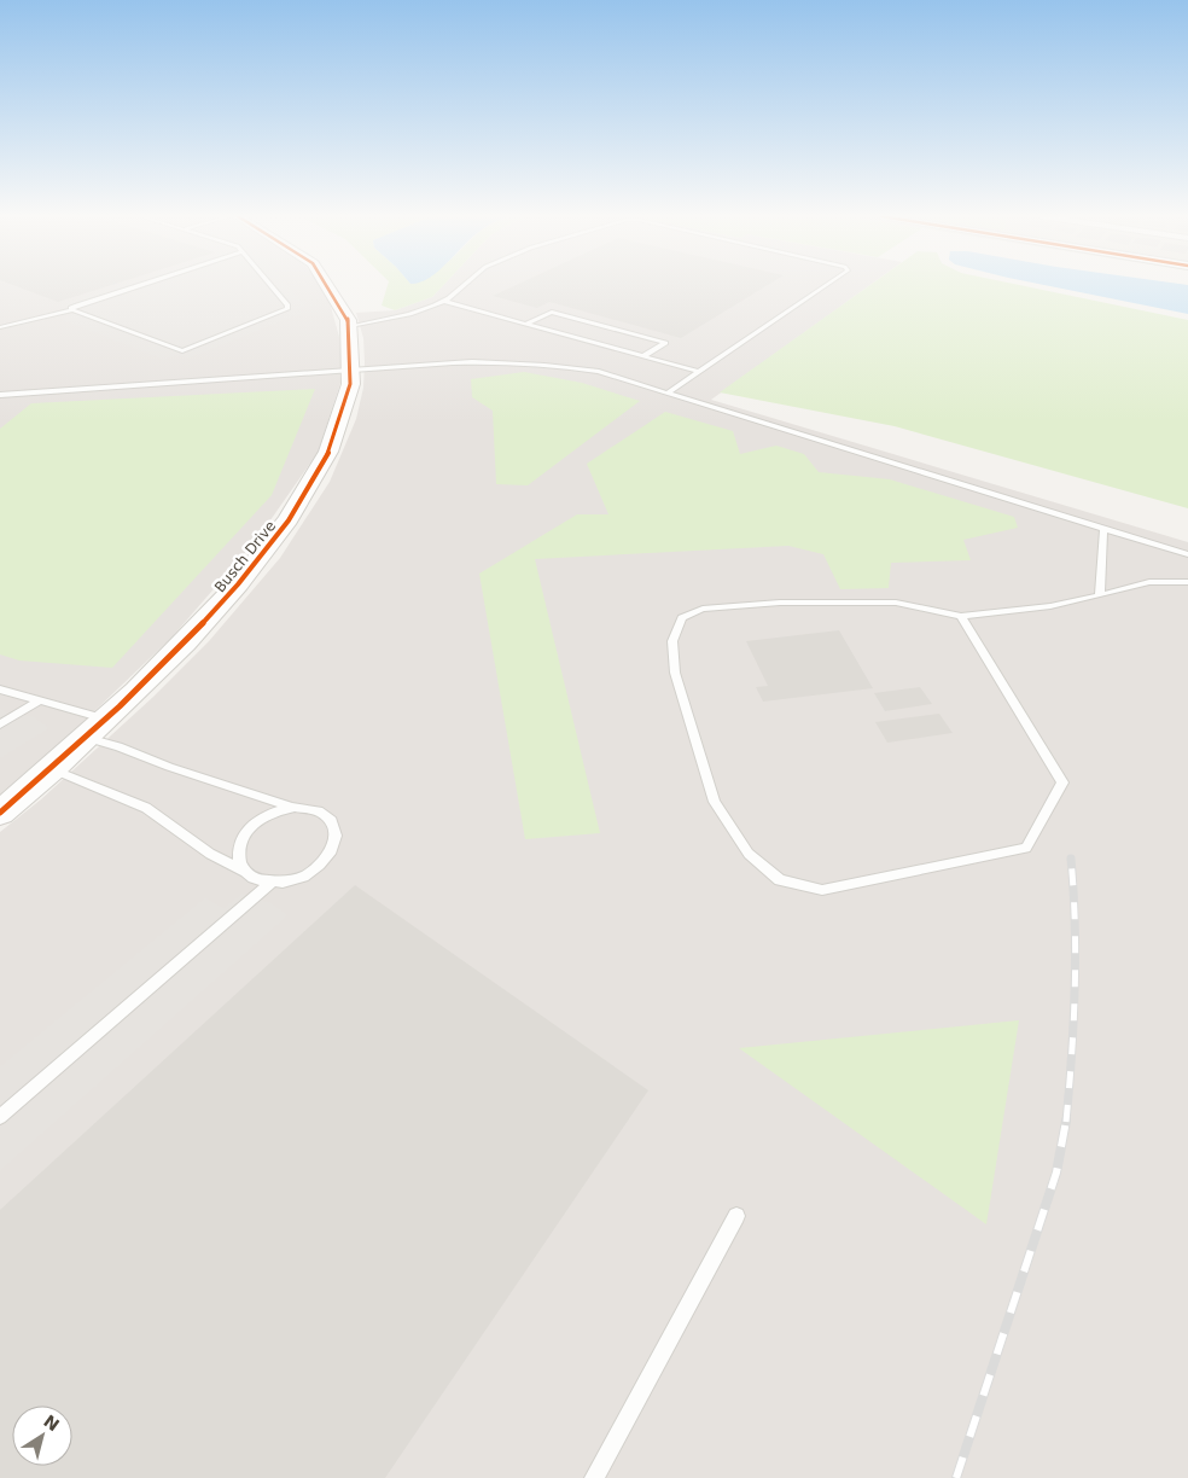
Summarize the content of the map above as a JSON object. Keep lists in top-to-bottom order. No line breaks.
{"streets":{"street":["Busch Drive"]},"north":"top right"}
